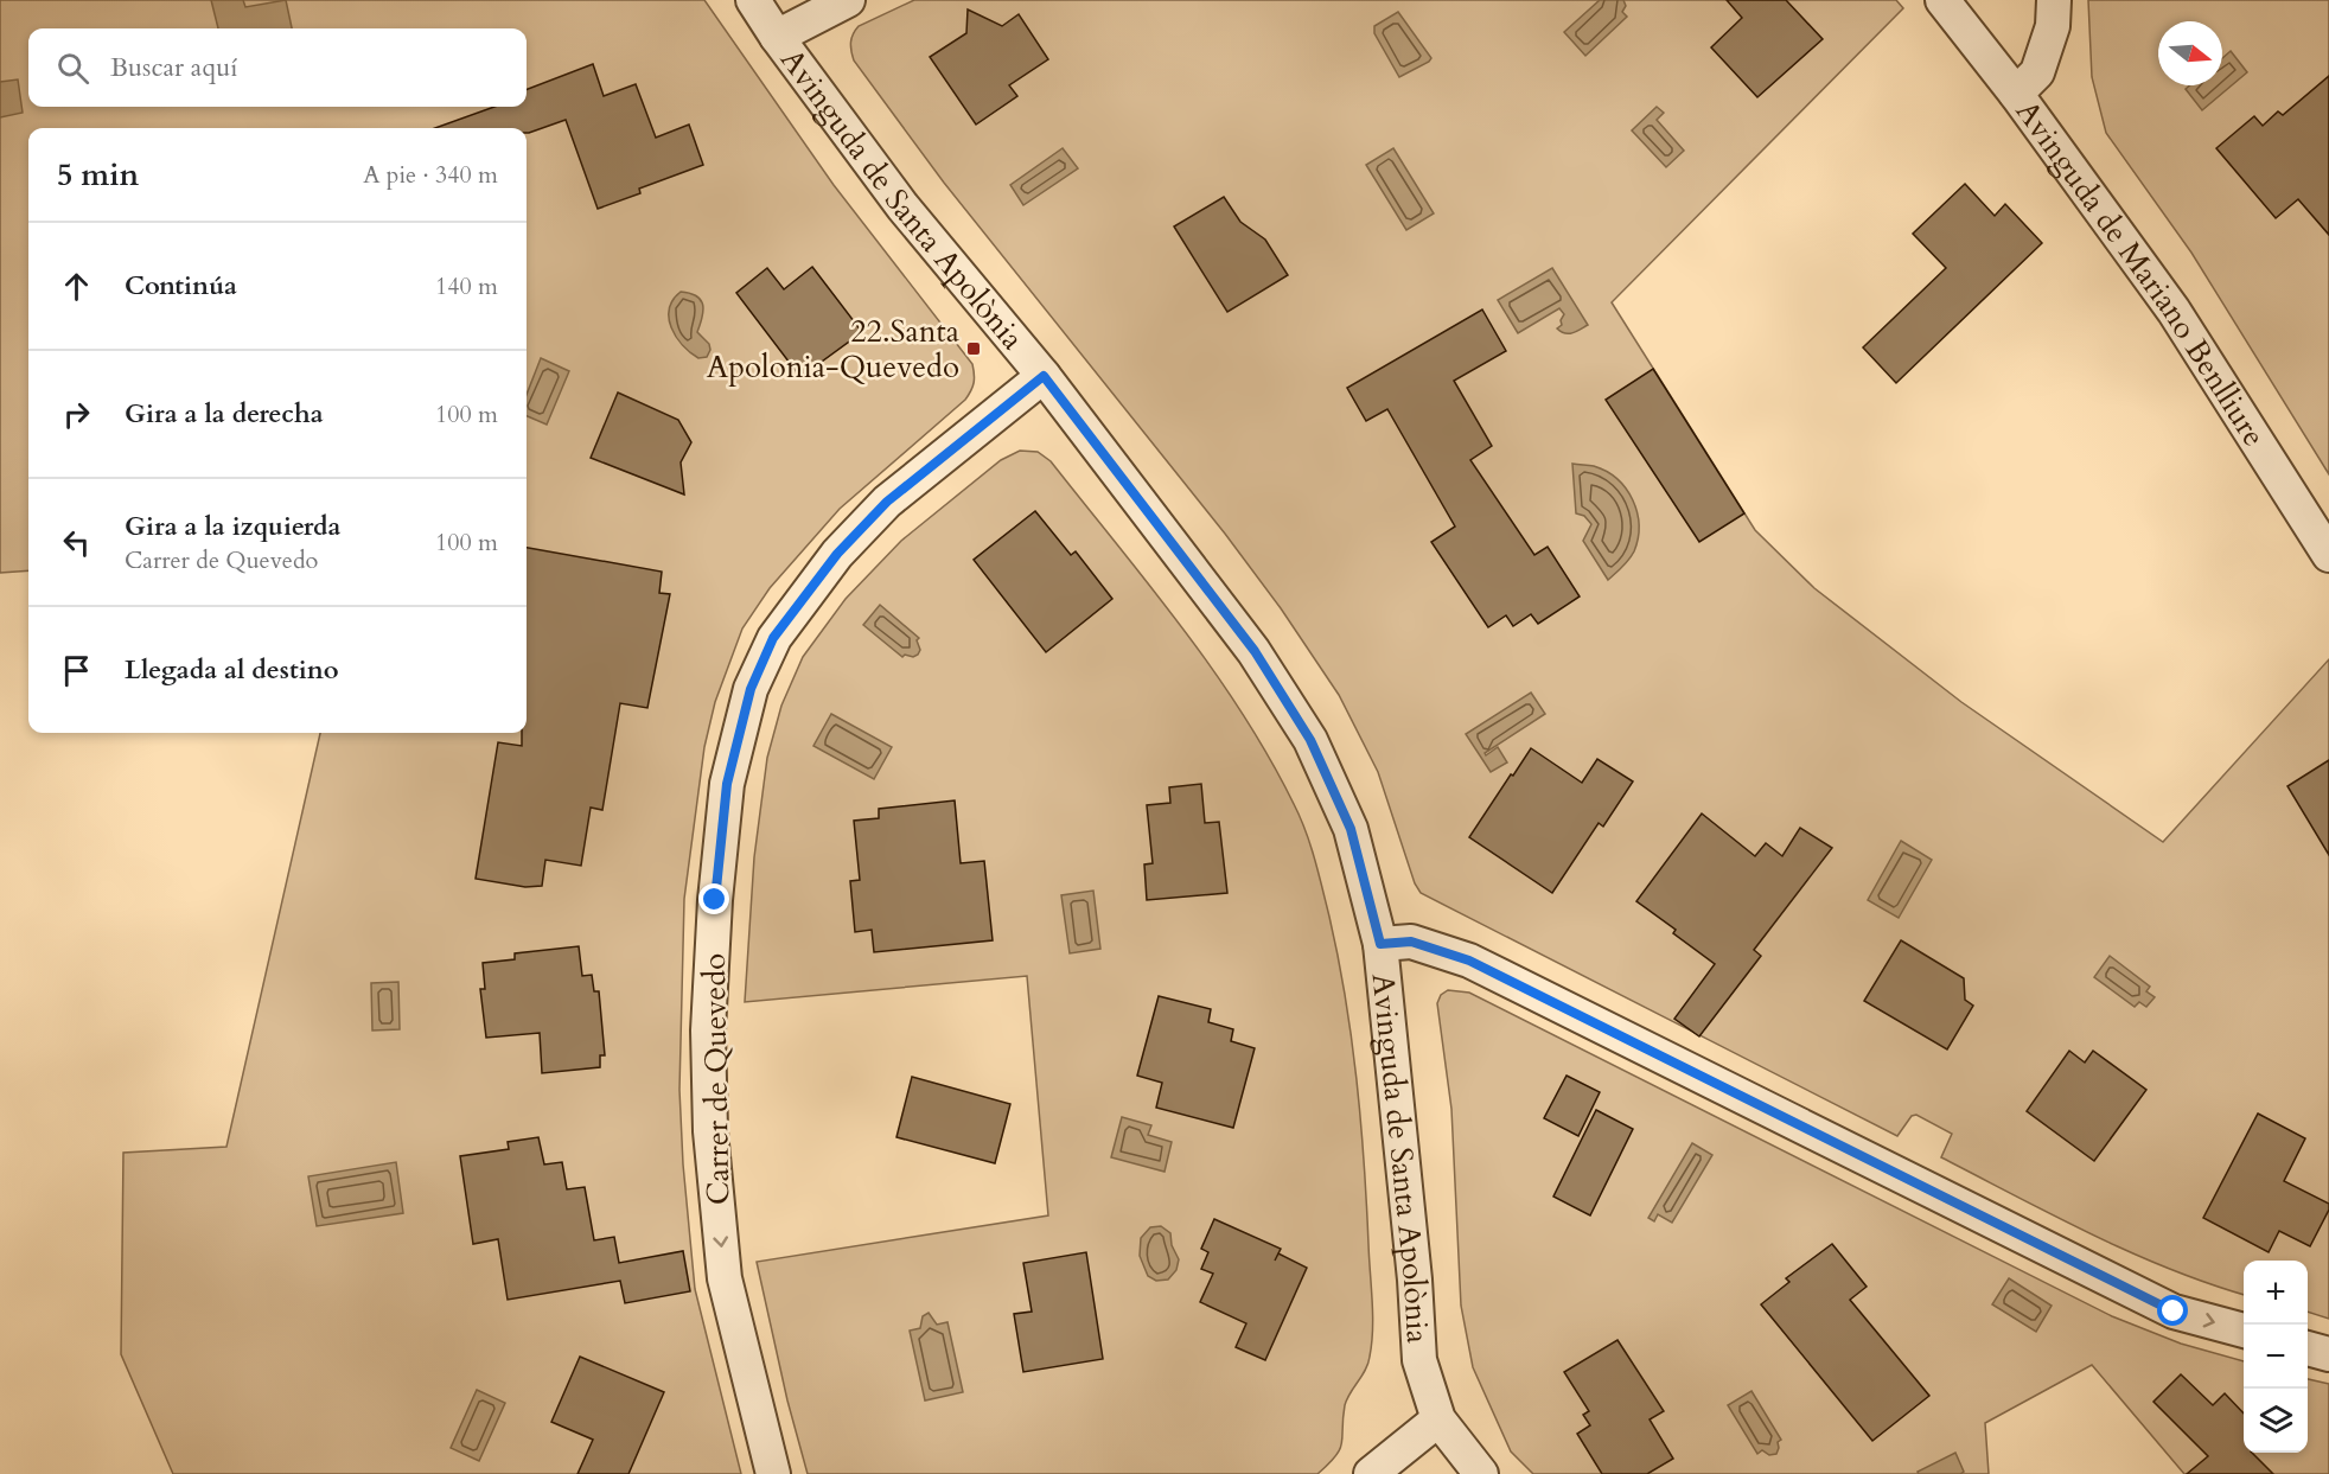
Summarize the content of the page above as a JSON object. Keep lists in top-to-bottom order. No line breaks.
{"streets":{"street":["Avinguda de Santa Apolònia","Avinguda de Mariano Benlliure","Carrer de Quevedo"]},"crossings":[["Avinguda de Santa Apolònia","Carrer de Quevedo"]],"one_way":["Carrer de Quevedo"],"places":{"transit":["22.Santa Apolonia-Quevedo"]},"north":"right","page":{"search":"Buscar aquí","heading":["5 min","A pie · 340 m"],"list":[["Continúa","140 m"],["Gira a la derecha","100 m"],["Gira a la izquierda","Carrer de Quevedo","100 m"],"Llegada al destino"],"map_buttons":["+","−"]}}
